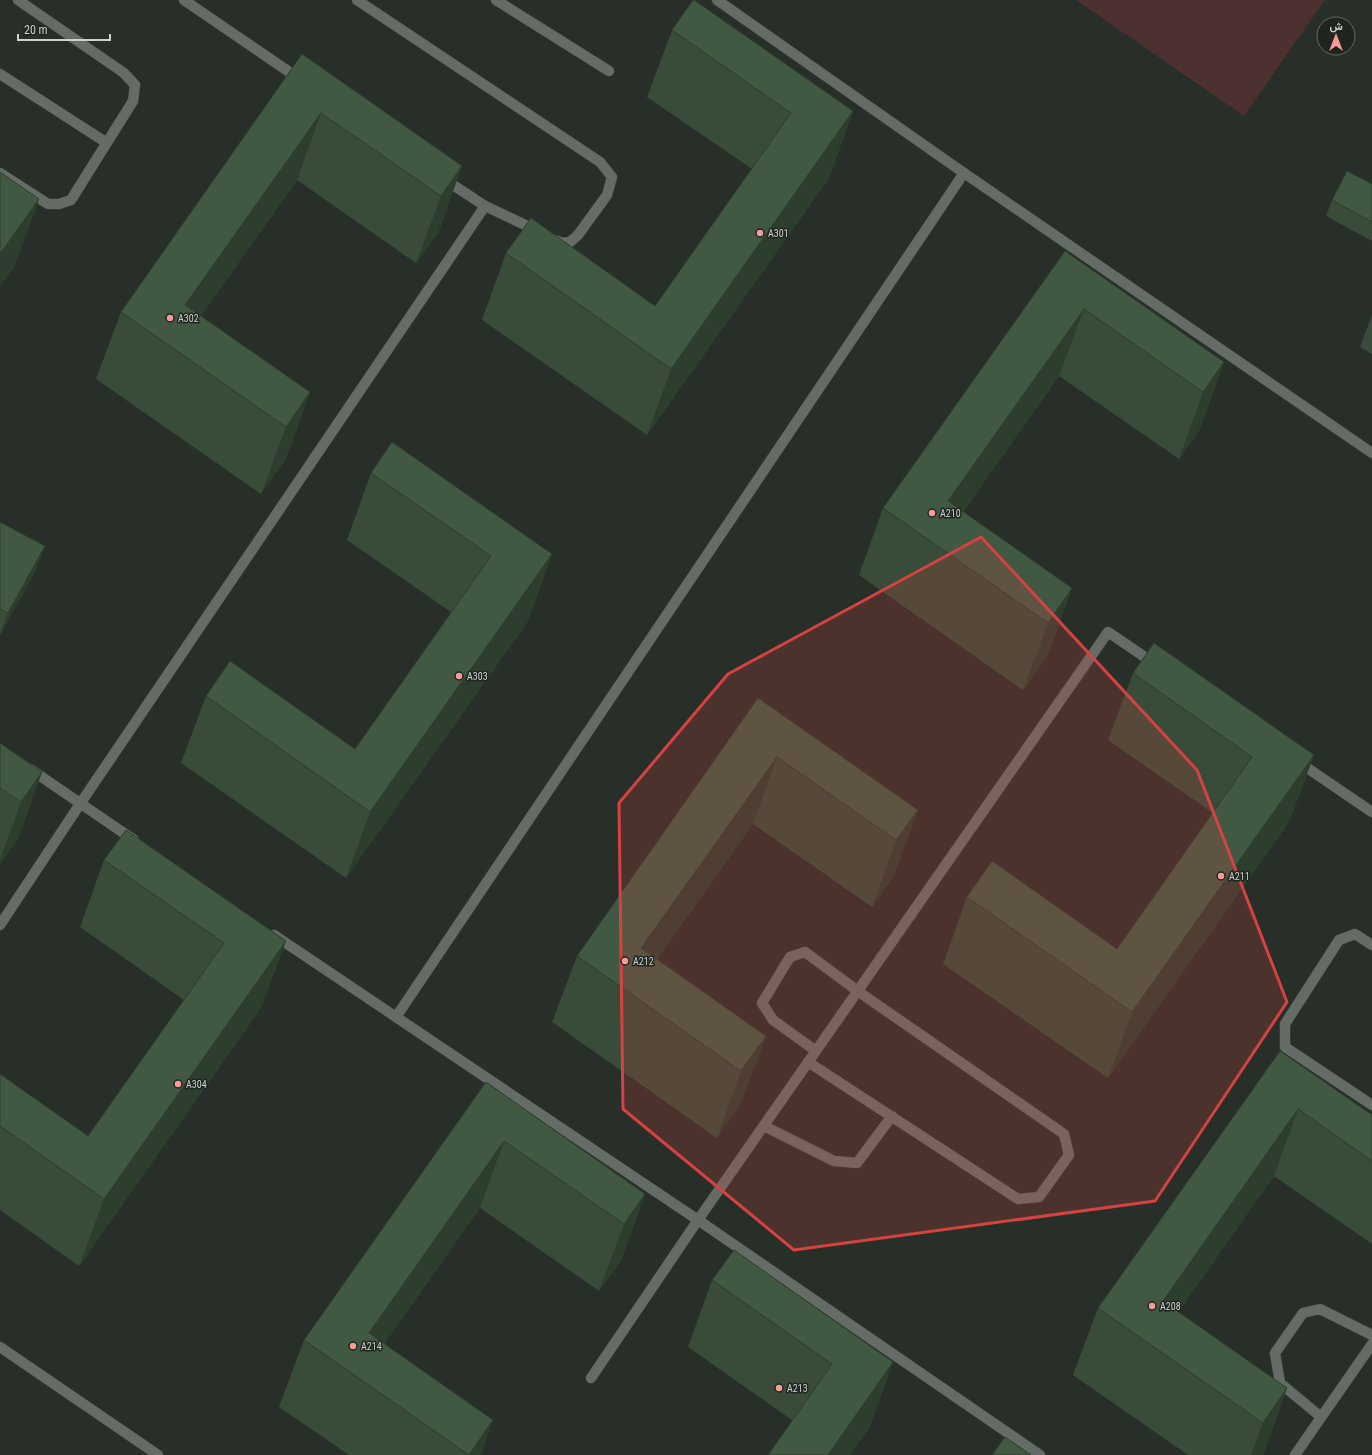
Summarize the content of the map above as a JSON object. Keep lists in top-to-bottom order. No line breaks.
{"places":["A301","A302","A210","A303","A211","A212","A304","A208","A214","A213"],"scale_bar":"20 m","north":"top"}
